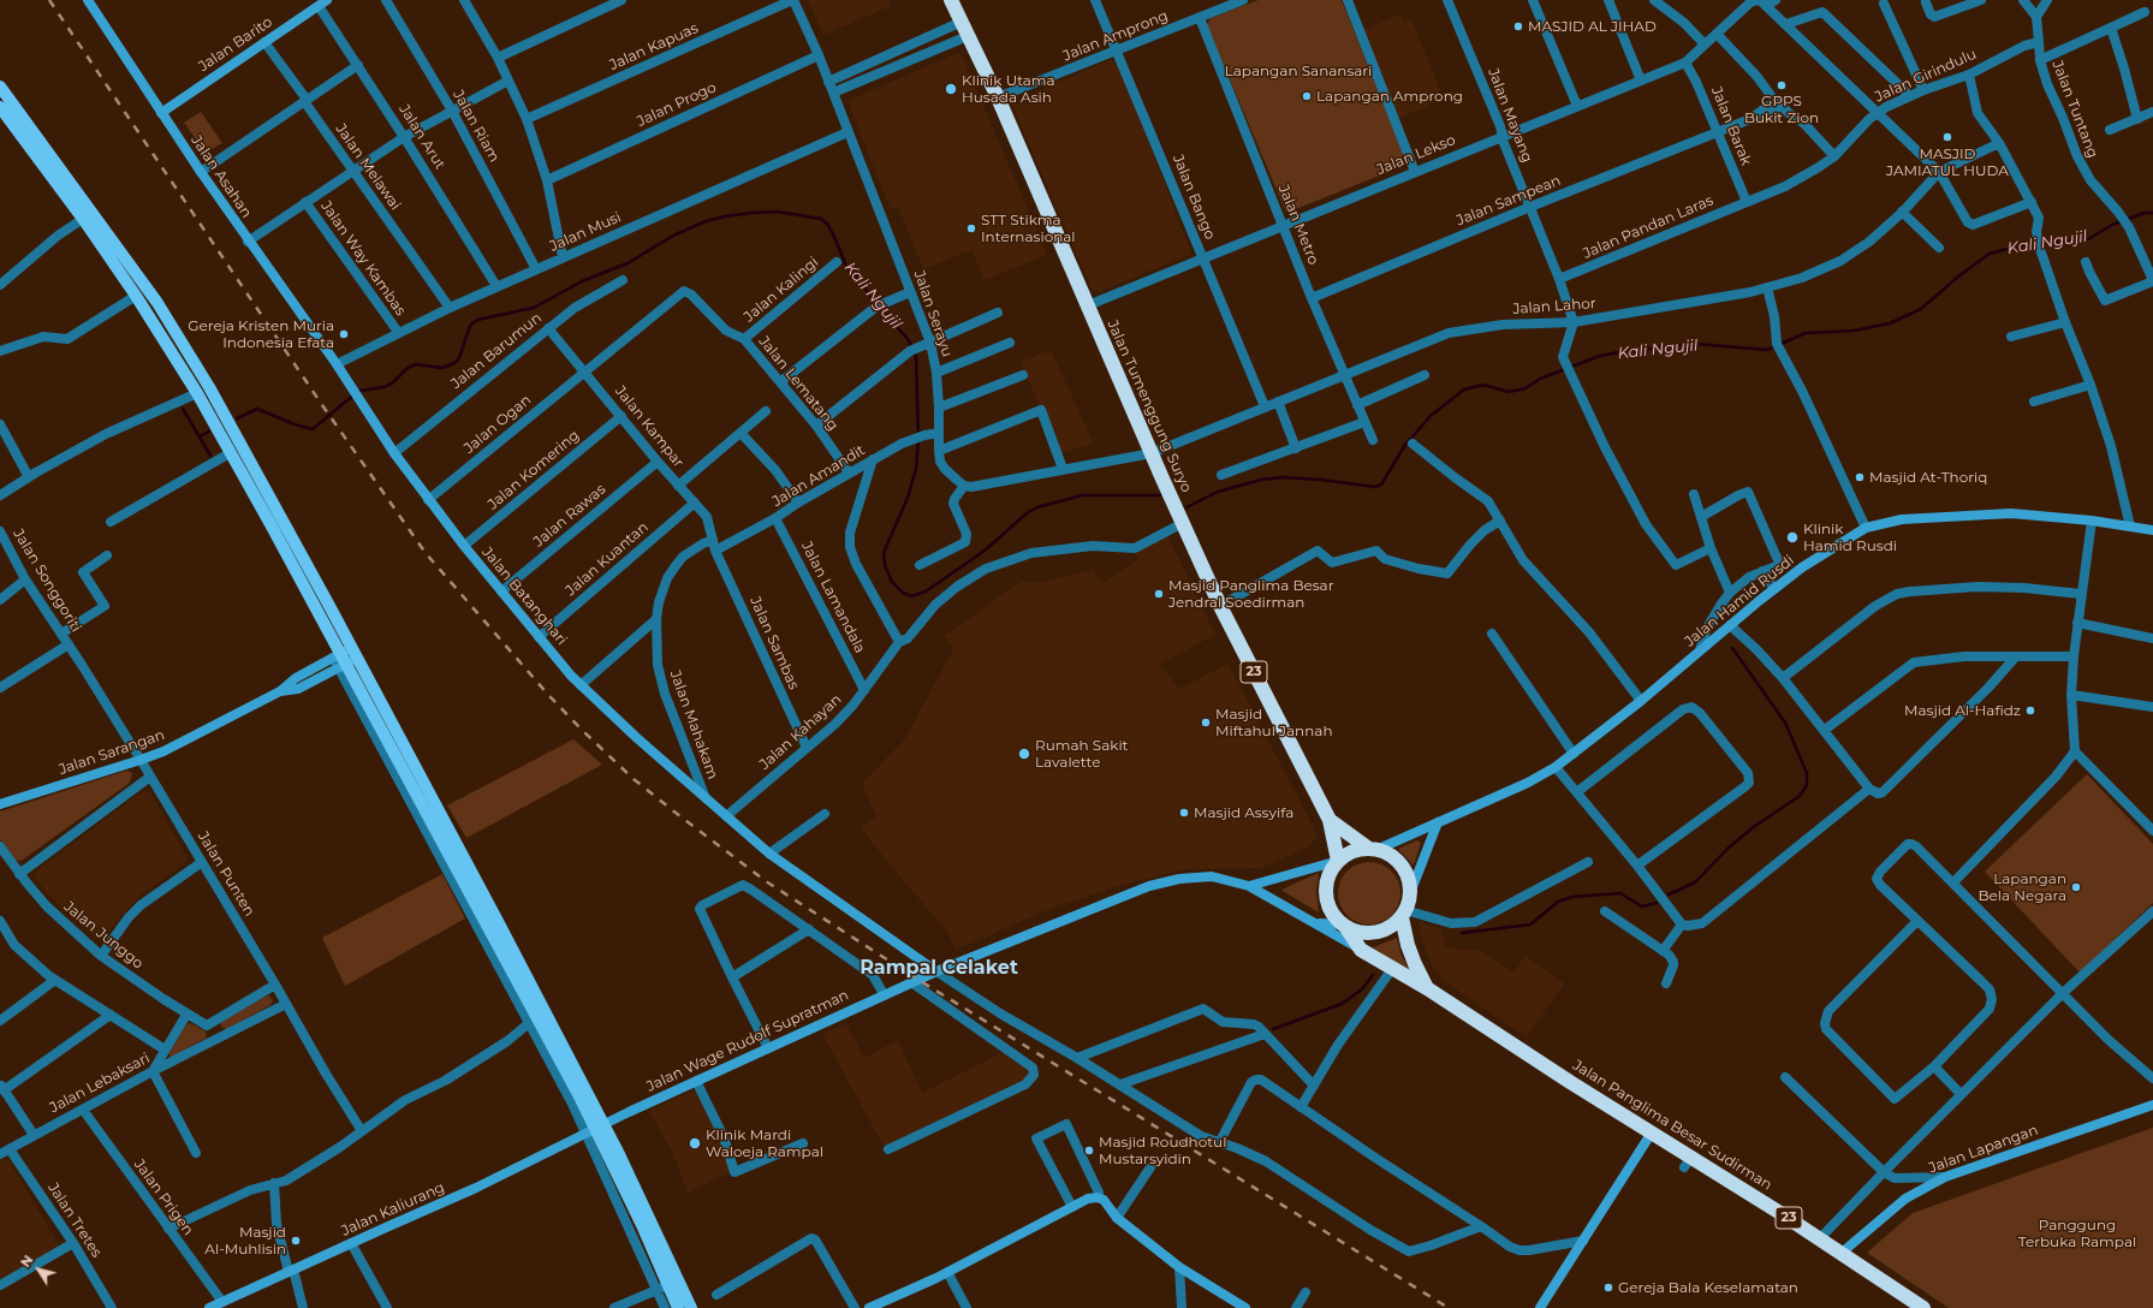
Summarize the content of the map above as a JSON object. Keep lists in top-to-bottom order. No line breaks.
{"streets":{"highway":["Jalan Tumenggung Suryo","23","Jalan Panglima Besar Sudirman"],"street":["Jalan Amprong","Jalan Barito","Jalan Kapuas","Jalan Girindulu","Jalan Progo","Jalan Tuntang","Jalan Mayang","Jalan Riam","Jalan Barak","Jalan Arut","Jalan Lekso","Jalan Melawai","Jalan Asahan","Jalan Bango","Jalan Sampean","Jalan Metro","Jalan Pandan Laras","Jalan Musi","Jalan Way Kambas","Jalan Kalingi","Jalan Lahor","Jalan Serayu","Jalan Barumun","Jalan Lematang","Jalan Ogan","Jalan Kampar","Jalan Komering","Jalan Amandit","Jalan Rawas","Jalan Kuantan","Jalan Songgoriti","Jalan Batanghari","Jalan Lamandala","Jalan Hamid Rusdi","Jalan Sambas","Jalan Mahakam","Jalan Kahayan","Jalan Sarangan","Jalan Punten","Jalan Junggo","Jalan Wage Rudolf Supratman","Jalan Lebaksari","Jalan Lapangan","Jalan Prigen","Jalan Kaliurang","Jalan Tretes"]},"crossings":[["Jalan Amprong","Jalan Bango"],["Jalan Amprong","Jalan Metro"],["Jalan Amprong","Jalan Tumenggung Suryo"],["Jalan Barito","Jalan Arut"],["Jalan Barito","Jalan Melawai"],["Jalan Barito","Jalan Asahan"],["Jalan Kapuas","Jalan Serayu"],["Jalan Girindulu","Jalan Tuntang"],["Jalan Girindulu","Jalan Barak"],["Jalan Girindulu","Jalan Pandan Laras"],["Jalan Progo","Jalan Serayu"],["Jalan Mayang","Jalan Lekso"],["Jalan Mayang","Jalan Sampean"],["Jalan Mayang","Jalan Pandan Laras"],["Jalan Mayang","Jalan Lahor"],["Jalan Riam","Jalan Musi"],["Jalan Barak","Jalan Lekso"],["Jalan Barak","Jalan Sampean"],["Jalan Barak","Jalan Pandan Laras"],["Jalan Arut","Jalan Musi"],["Jalan Lekso","Jalan Bango"],["Jalan Lekso","Jalan Metro"],["Jalan Lekso","Jalan Tumenggung Suryo"],["Jalan Melawai","Jalan Musi"],["Jalan Asahan","Jalan Musi"],["Jalan Asahan","Jalan Batanghari"],["Jalan Bango","Jalan Lahor"],["Jalan Sampean","Jalan Metro"],["Jalan Metro","Jalan Lahor"],["Jalan Musi","Jalan Way Kambas"],["Jalan Musi","Jalan Serayu"],["Jalan Musi","Jalan Batanghari"],["Jalan Kalingi","Jalan Lematang"],["Jalan Lahor","Jalan Tumenggung Suryo"],["Jalan Serayu","Jalan Amandit"],["Jalan Barumun","Jalan Kampar"],["Jalan Barumun","Jalan Batanghari"],["Jalan Lematang","Jalan Ogan"],["Jalan Lematang","Jalan Kampar"],["Jalan Lematang","Jalan Amandit"],["Jalan Tumenggung Suryo","Jalan Hamid Rusdi"],["Jalan Tumenggung Suryo","23"],["Jalan Tumenggung Suryo","Jalan Kahayan"],["Jalan Tumenggung Suryo","Jalan Wage Rudolf Supratman"],["Jalan Tumenggung Suryo","Jalan Panglima Besar Sudirman"],["Jalan Ogan","Jalan Kampar"],["Jalan Ogan","Jalan Batanghari"],["Jalan Kampar","Jalan Komering"],["Jalan Kampar","Jalan Amandit"],["Jalan Kampar","Jalan Rawas"],["Jalan Kampar","Jalan Kuantan"],["Jalan Kampar","Jalan Sambas"],["Jalan Kampar","Jalan Mahakam"],["Jalan Komering","Jalan Batanghari"],["Jalan Amandit","Jalan Lamandala"],["Jalan Amandit","Jalan Sambas"],["Jalan Amandit","Jalan Mahakam"],["Jalan Rawas","Jalan Batanghari"],["Jalan Kuantan","Jalan Batanghari"],["Jalan Songgoriti","Jalan Sarangan"],["Jalan Songgoriti","Jalan Punten"],["Jalan Batanghari","Jalan Mahakam"],["Jalan Batanghari","Jalan Kahayan"],["Jalan Lamandala","Jalan Kahayan"],["Jalan Hamid Rusdi","23"],["Jalan Hamid Rusdi","Jalan Wage Rudolf Supratman"],["Jalan Hamid Rusdi","Jalan Panglima Besar Sudirman"],["Jalan Sambas","Jalan Mahakam"],["Jalan Sambas","Jalan Kahayan"],["23","Jalan Wage Rudolf Supratman"],["23","Jalan Panglima Besar Sudirman"],["Jalan Sarangan","Jalan Punten"],["Jalan Punten","Jalan Lebaksari"],["Jalan Wage Rudolf Supratman","Jalan Panglima Besar Sudirman"],["Jalan Wage Rudolf Supratman","Jalan Kaliurang"],["Jalan Lebaksari","Jalan Prigen"],["Jalan Lebaksari","Jalan Tretes"],["Jalan Panglima Besar Sudirman","Jalan Lapangan"],["Jalan Prigen","Jalan Kaliurang"]],"districts":["Rampal Celaket"],"water":["Kali Ngujil"],"parks":["Lapangan Sanansari","Panggung Terbuka Rampal"],"places":["MASJID AL JIHAD","GPPS Bukit Zion","Klinik Utama Husada Asih","Lapangan Amprong","MASJID JAMIATUL HUDA","STT Stikma Internasional","Gereja Kristen Muria Indonesia Efata","Masjid At-Thoriq","Klinik Hamid Rusdi","Masjid Panglima Besar Jendral Soedirman","Masjid Al-Hafidz","Masjid Miftahul Jannah","Rumah Sakit Lavalette","Masjid Assyifa","Lapangan Bela Negara","Klinik Mardi Waloeja Rampal","Masjid Roudhotul Mustarsyidin","Masjid Al-Muhlisin","Gereja Bala Keselamatan"],"north":"top left"}
